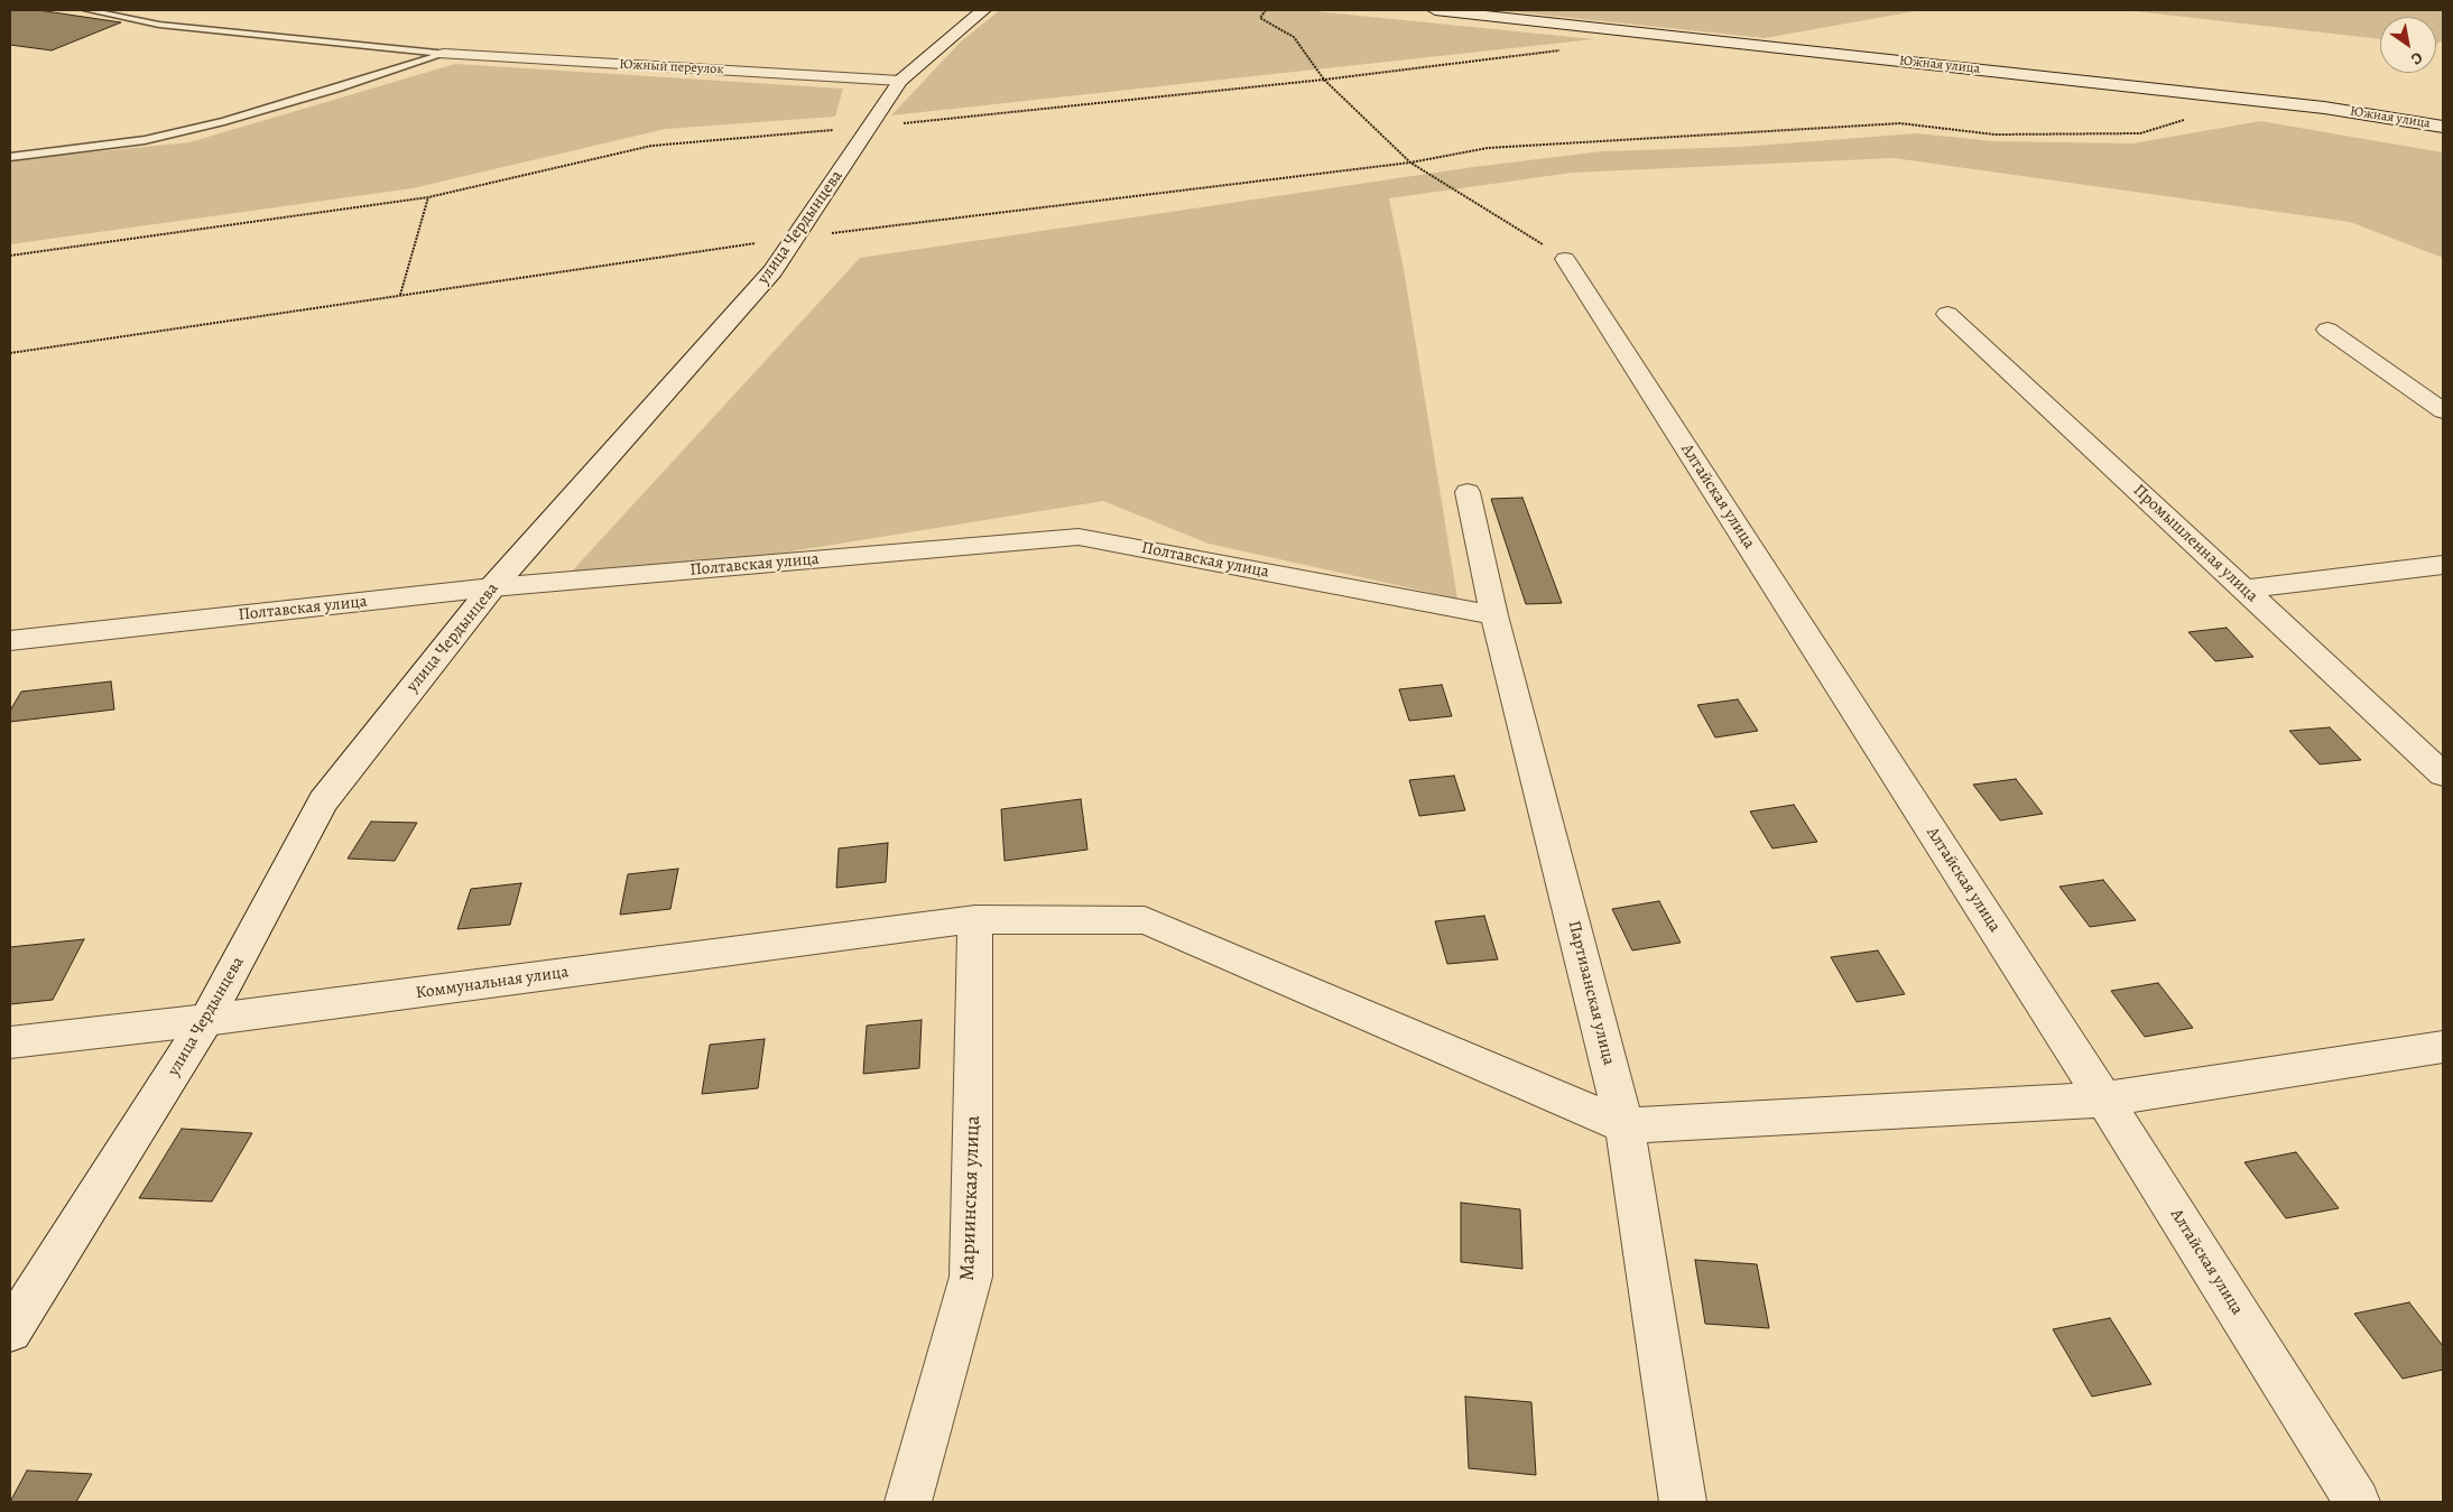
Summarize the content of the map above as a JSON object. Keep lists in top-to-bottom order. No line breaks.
{"streets":{"street":["Южная улица","Южный переулок","улица Чердынцева","Алтайская улица","Промышленная улица","Полтавская улица","Коммунальная улица","Партизанская улица","Мариинская улица"]},"crossings":[["Южный переулок","улица Чердынцева"],["улица Чердынцева","Полтавская улица"],["улица Чердынцева","Коммунальная улица"],["Полтавская улица","Партизанская улица"],["Коммунальная улица","Партизанская улица"],["Коммунальная улица","Мариинская улица"]],"north":"bottom right"}
